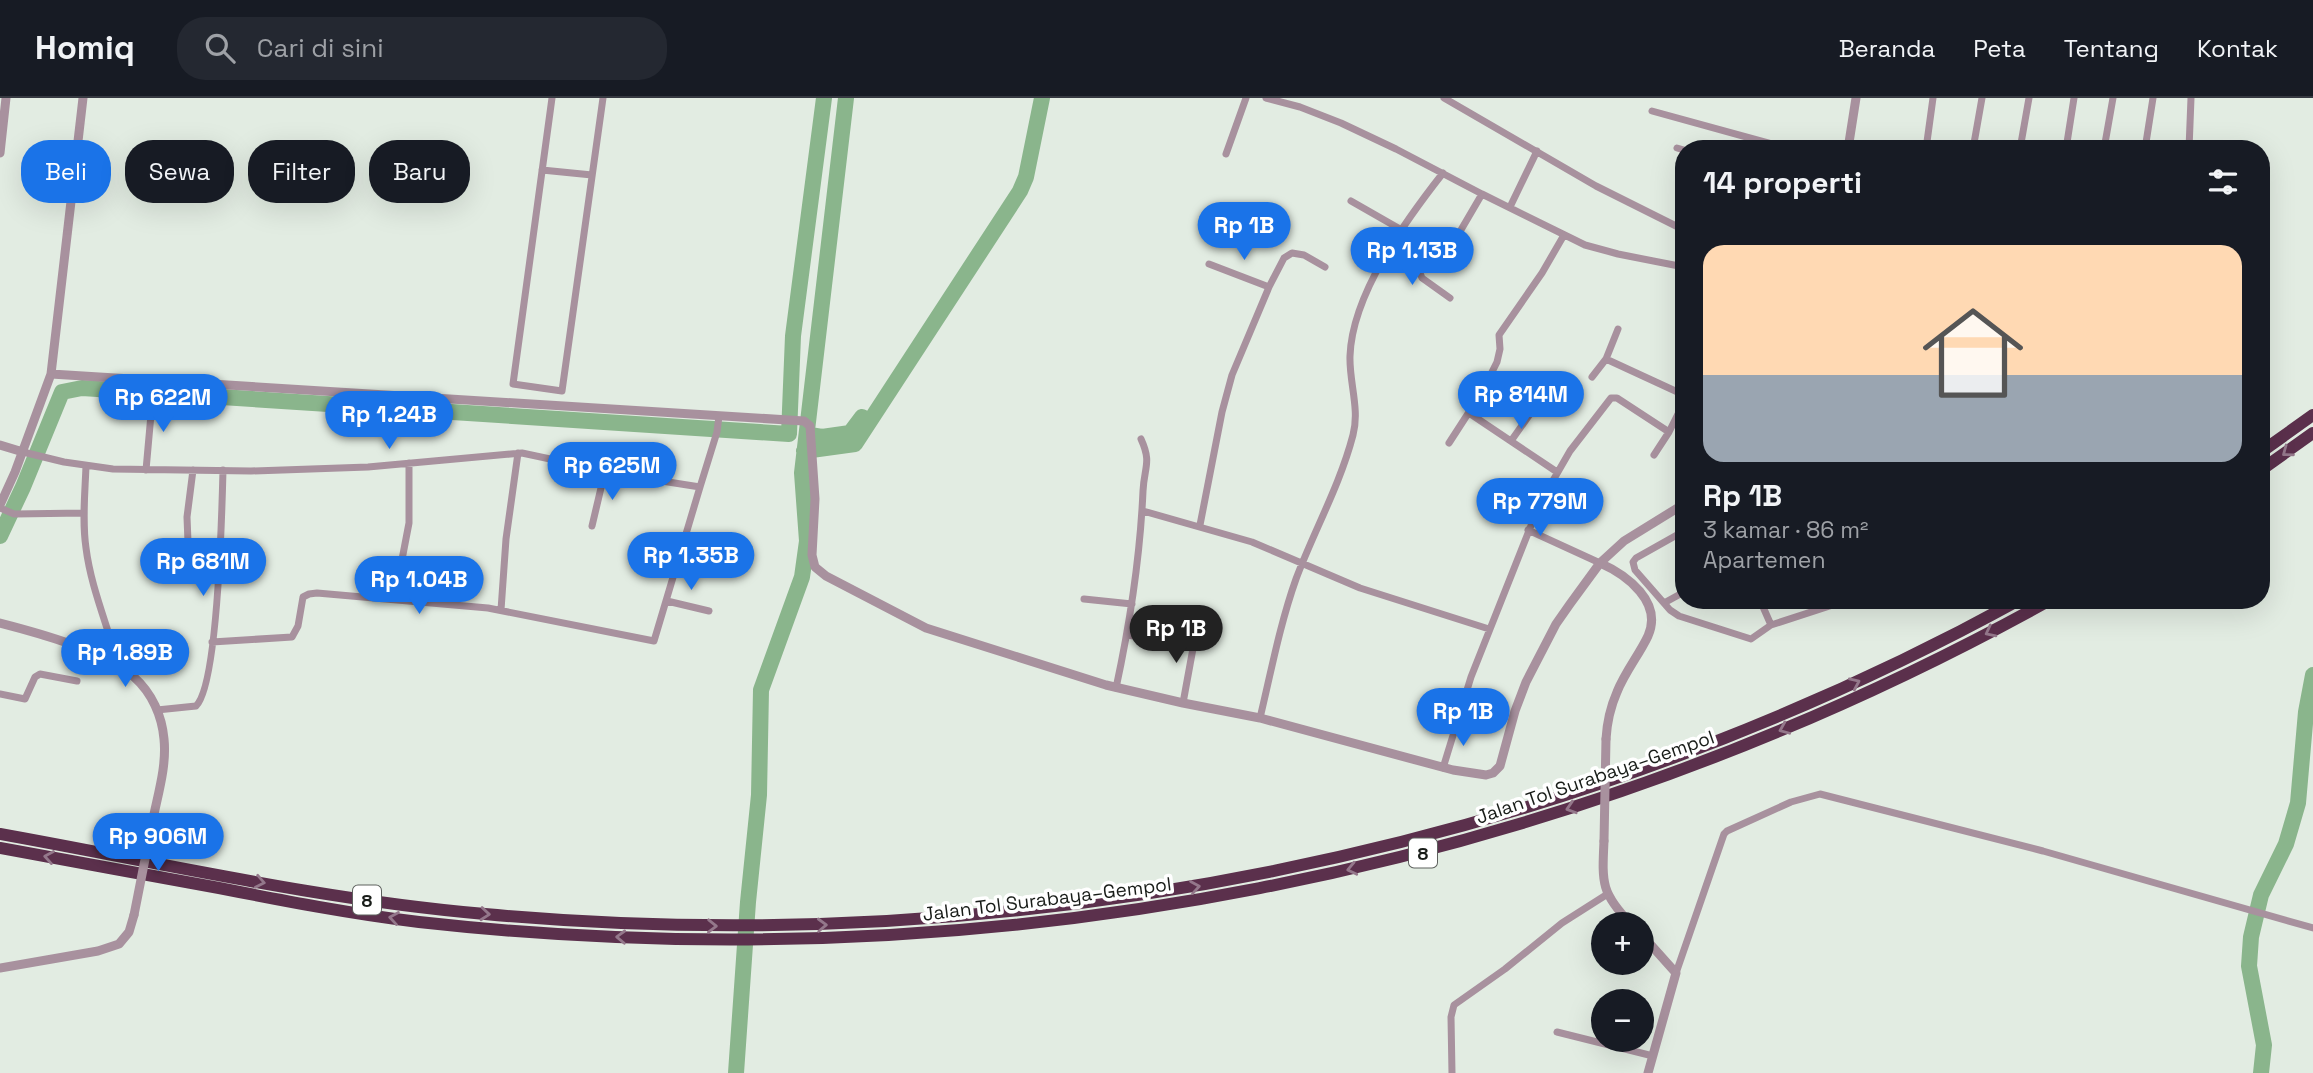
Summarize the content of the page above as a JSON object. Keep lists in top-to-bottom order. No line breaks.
{"streets":{"highway":["Jalan Tol Surabaya–Gempol","8"]},"page":{"header":"Homiq","search":"Cari di sini","nav":["Beranda","Peta","Tentang","Kontak"],"chip":["Beli","Sewa","Filter","Baru"],"heading":"14 properti","price":["Rp 1B","Rp 1.13B","Rp 814M","Rp 622M","Rp 1.24B","Rp 625M","Rp 779M","Rp 1.35B","Rp 681M","Rp 1.04B","Rp 1B","Rp 1.89B","Rp 1B","Rp 906M"],"list":[{"name":"Rp 1B","note":"3 kamar · 86 m² · Apartemen"}],"map_buttons":["+","−"]}}
